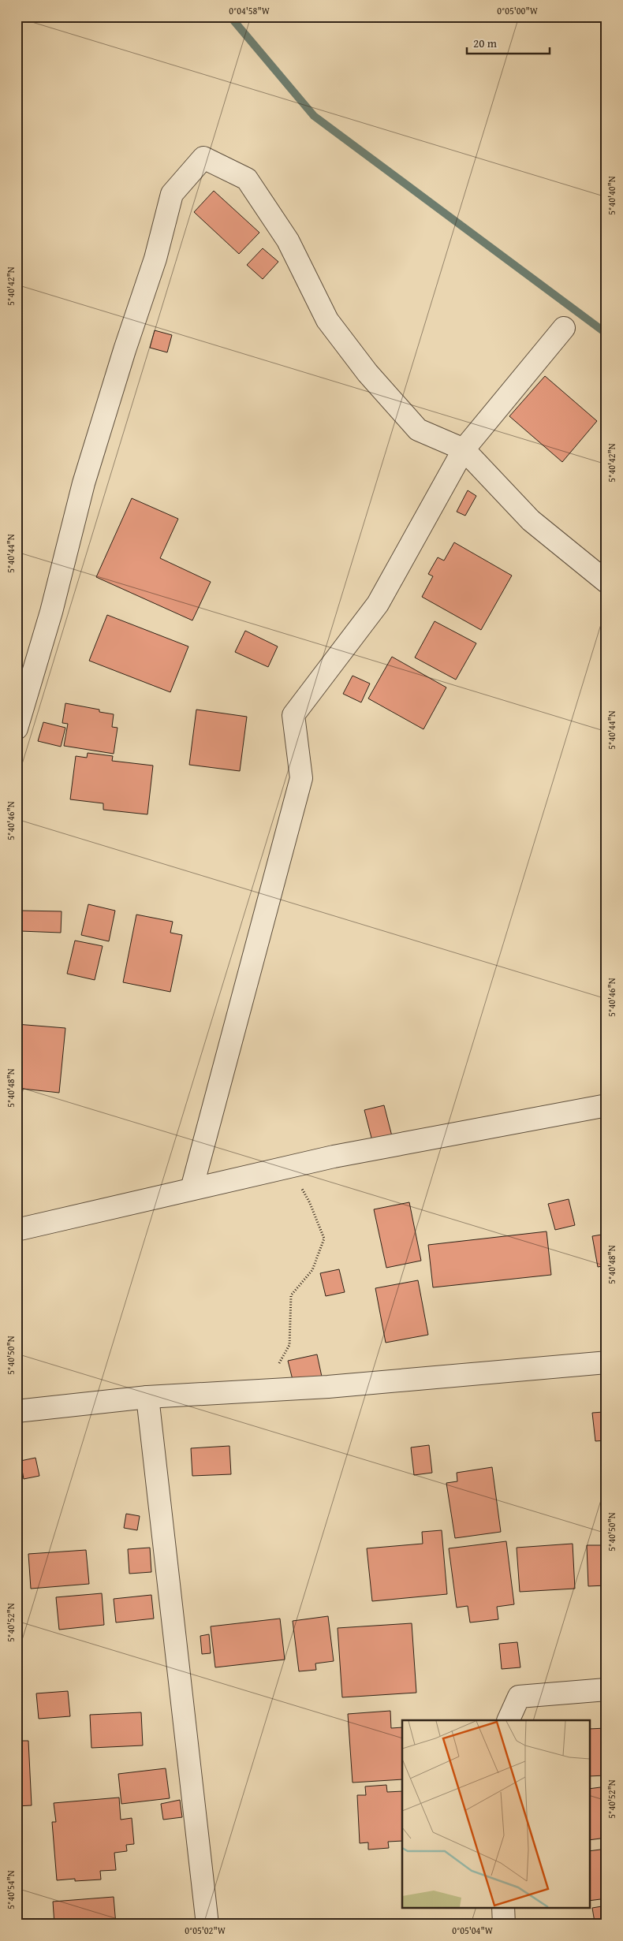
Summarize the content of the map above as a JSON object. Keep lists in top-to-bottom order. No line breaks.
{"scale_bar":"20 m","coordinates":["0°04'58\"W","0°05'00\"W","5°40'40\"N","5°40'42\"N","5°40'44\"N","5°40'46\"N","5°40'48\"N","5°40'50\"N","5°40'52\"N","5°40'54\"N","0°05'02\"W","0°05'04\"W"]}
